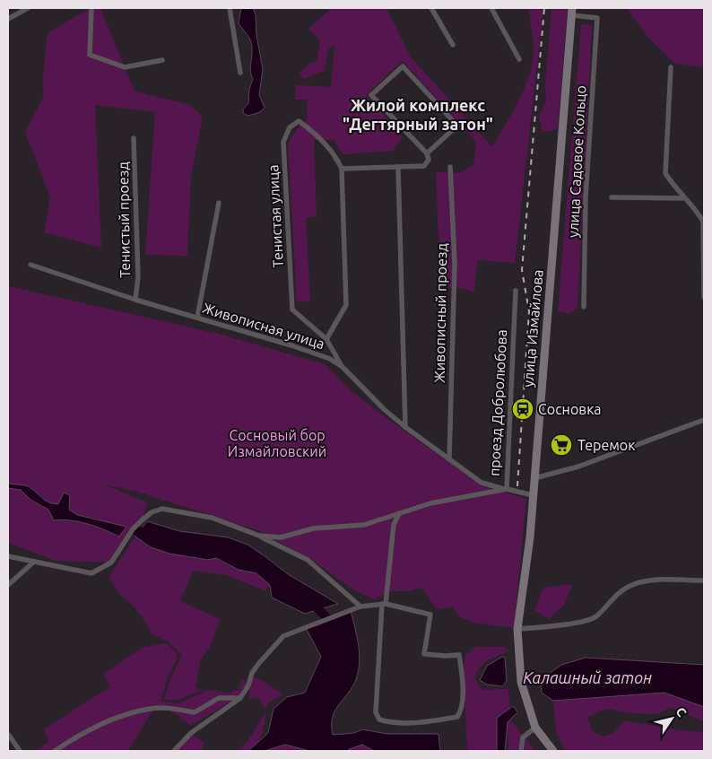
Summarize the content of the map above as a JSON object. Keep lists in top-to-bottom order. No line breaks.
{"streets":{"main road":["улица Измайлова"],"street":["улица Садовое Кольцо","Тенистая улица","Тенистый проезд","Живописный проезд","Живописная улица","проезд Добролюбова"]},"crossings":[["улица Садовое Кольцо","улица Измайлова"],["Тенистая улица","Живописная улица"],["Тенистый проезд","Живописная улица"],["Живописный проезд","Живописная улица"],["Живописная улица","проезд Добролюбова"],["улица Измайлова","проезд Добролюбова"]],"districts":["Жилой комплекс \"Дегтярный затон\""],"water":["Калашный затон"],"parks":["Сосновый бор Измайловский"],"places":{"station":["Сосновка"],"supermarket":["Теремок"]},"north":"top right"}
